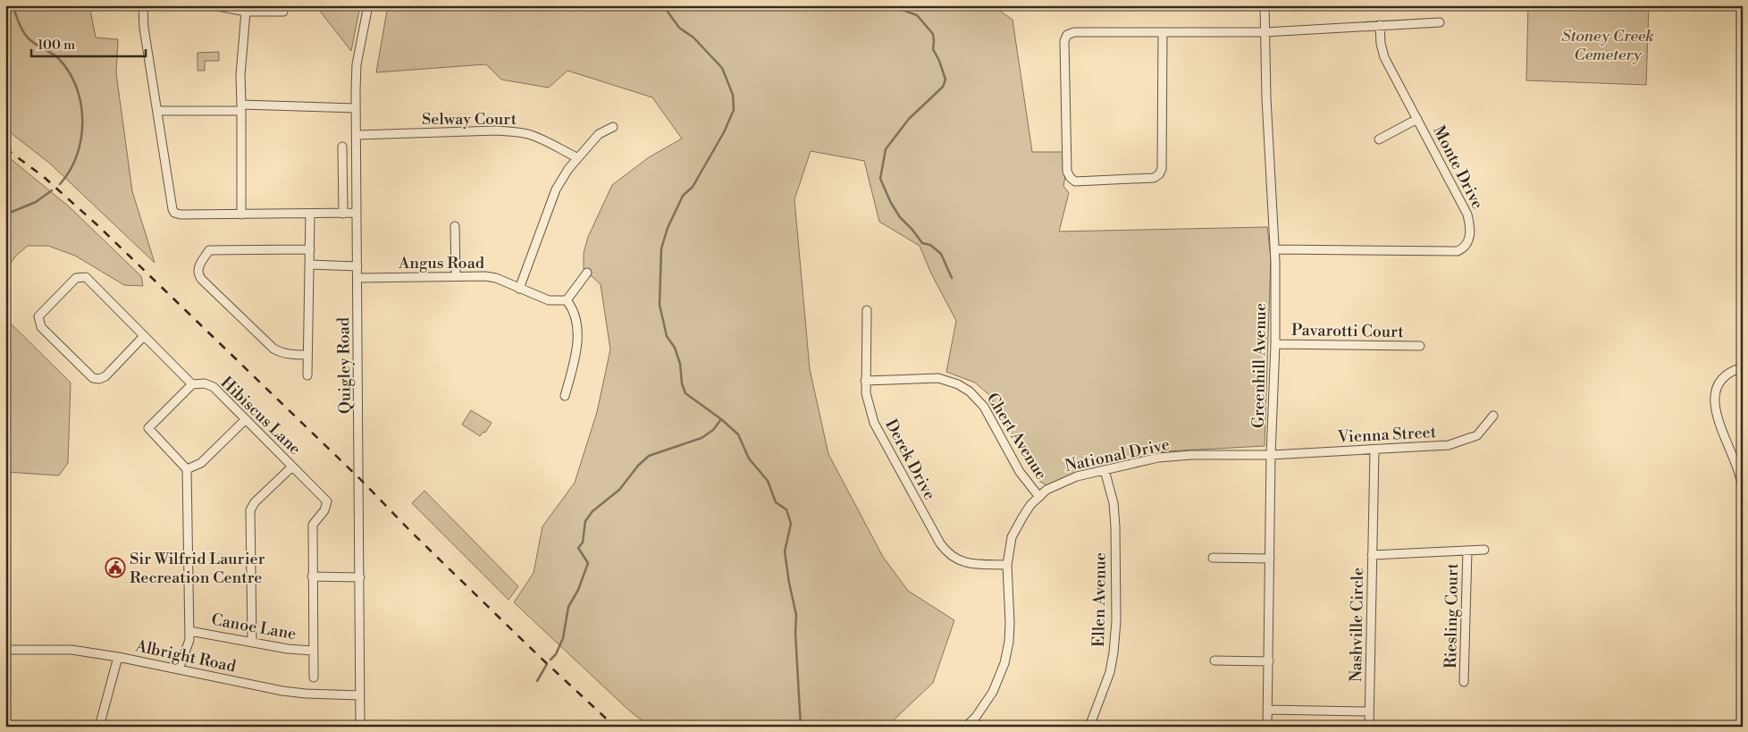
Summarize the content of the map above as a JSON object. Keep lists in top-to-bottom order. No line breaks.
{"streets":{"street":["Selway Court","Monte Drive","Angus Road","Pavarotti Court","Quigley Road","Greenhill Avenue","Hibiscus Lane","Vienna Street","Chert Avenue","National Drive","Derek Drive","Ellen Avenue","Riesling Court","Nashville Circle","Canoe Lane","Albright Road"]},"crossings":[["Selway Court","Quigley Road"],["Monte Drive","Greenhill Avenue"],["Angus Road","Quigley Road"],["Pavarotti Court","Greenhill Avenue"],["Quigley Road","Albright Road"],["Greenhill Avenue","Vienna Street"],["Greenhill Avenue","National Drive"],["Hibiscus Lane","Canoe Lane"],["Vienna Street","National Drive"],["Chert Avenue","National Drive"],["Chert Avenue","Derek Drive"],["National Drive","Derek Drive"],["National Drive","Ellen Avenue"],["Riesling Court","Nashville Circle"]],"parks":["Stoney Creek Cemetery"],"places":{"public building":["Sir Wilfrid Laurier Recreation Centre"]},"scale_bar":"100 m"}
